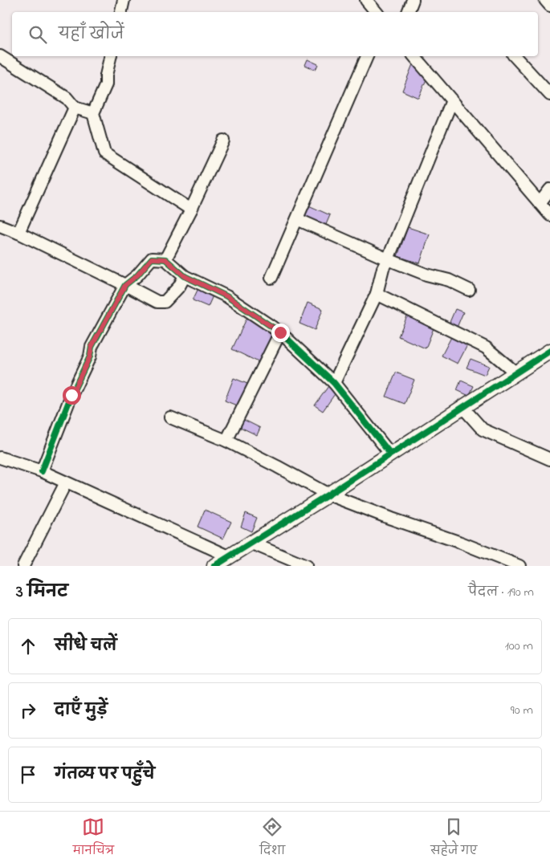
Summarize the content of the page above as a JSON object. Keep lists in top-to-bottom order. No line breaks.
{"page":{"search":"यहाँ खोजें","heading":["3 मिनट","पैदल · 190 m"],"list":[["सीधे चलें","100 m"],["दाएँ मुड़ें","90 m"],"गंतव्य पर पहुँचे"],"nav":["मानचित्र","दिशा","सहेजे गए"]}}
